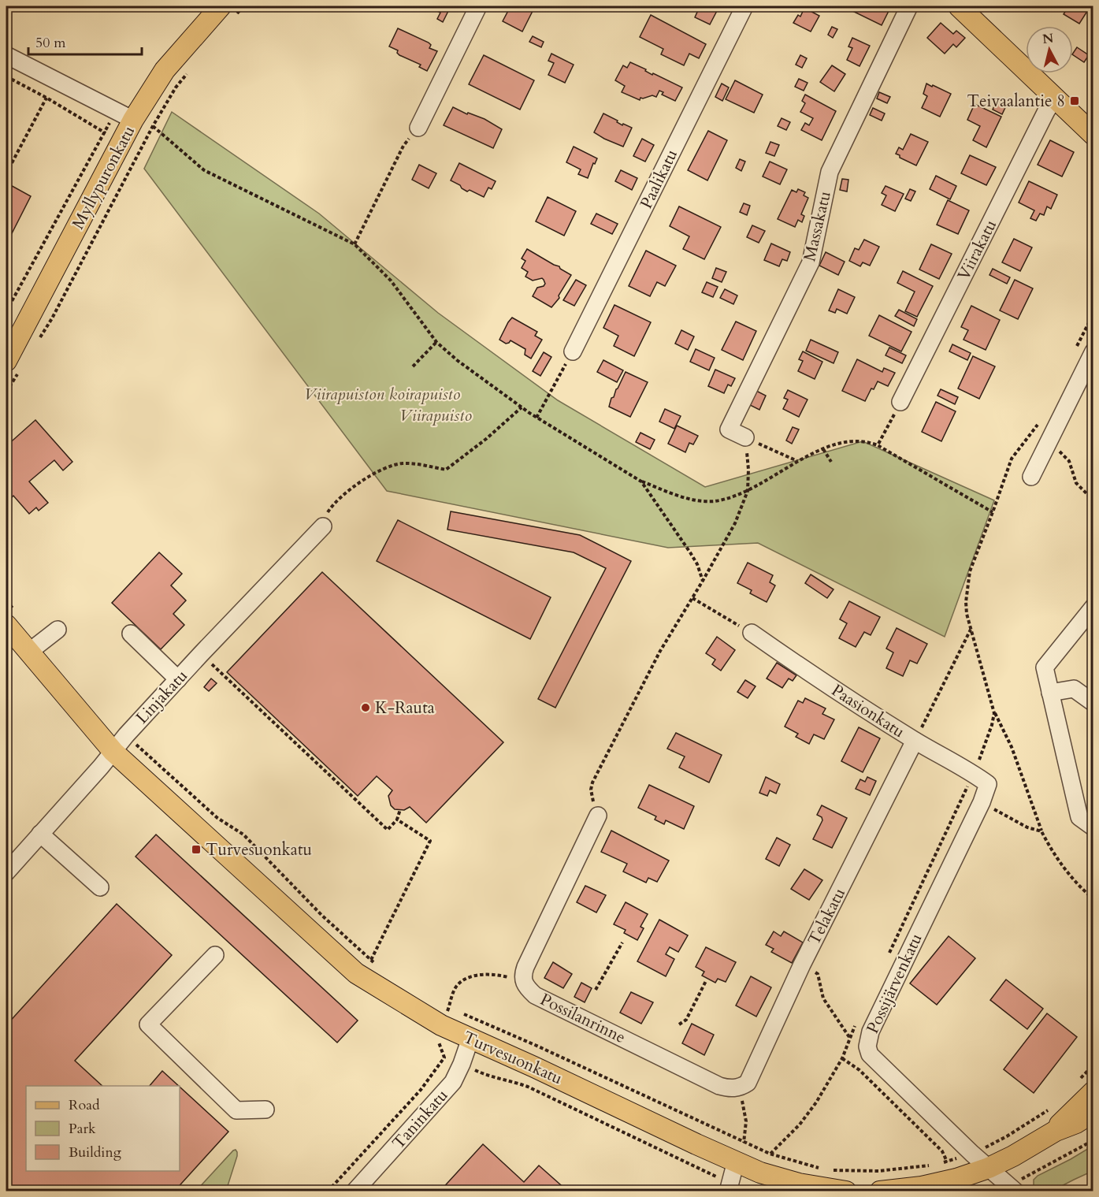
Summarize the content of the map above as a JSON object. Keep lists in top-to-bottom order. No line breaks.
{"streets":{"main road":["Myllypuronkatu","Turvesuonkatu"],"street":["Paalikatu","Massakatu","Viirakatu","Linjakatu","Paasionkatu","Telakatu","Possijärvenkatu","Possilanrinne","Taninkatu"]},"crossings":[["Linjakatu","Turvesuonkatu"],["Paasionkatu","Telakatu"],["Paasionkatu","Possijärvenkatu"],["Telakatu","Possilanrinne"],["Turvesuonkatu","Taninkatu"]],"parks":["Viirapuiston koirapuisto","Viirapuisto"],"places":{"transit":["Teivaalantie 8","Turvesuonkatu"],"other":["K-Rauta"]},"legend":["Road","Park","Building"],"scale_bar":"50 m","north":"top"}
